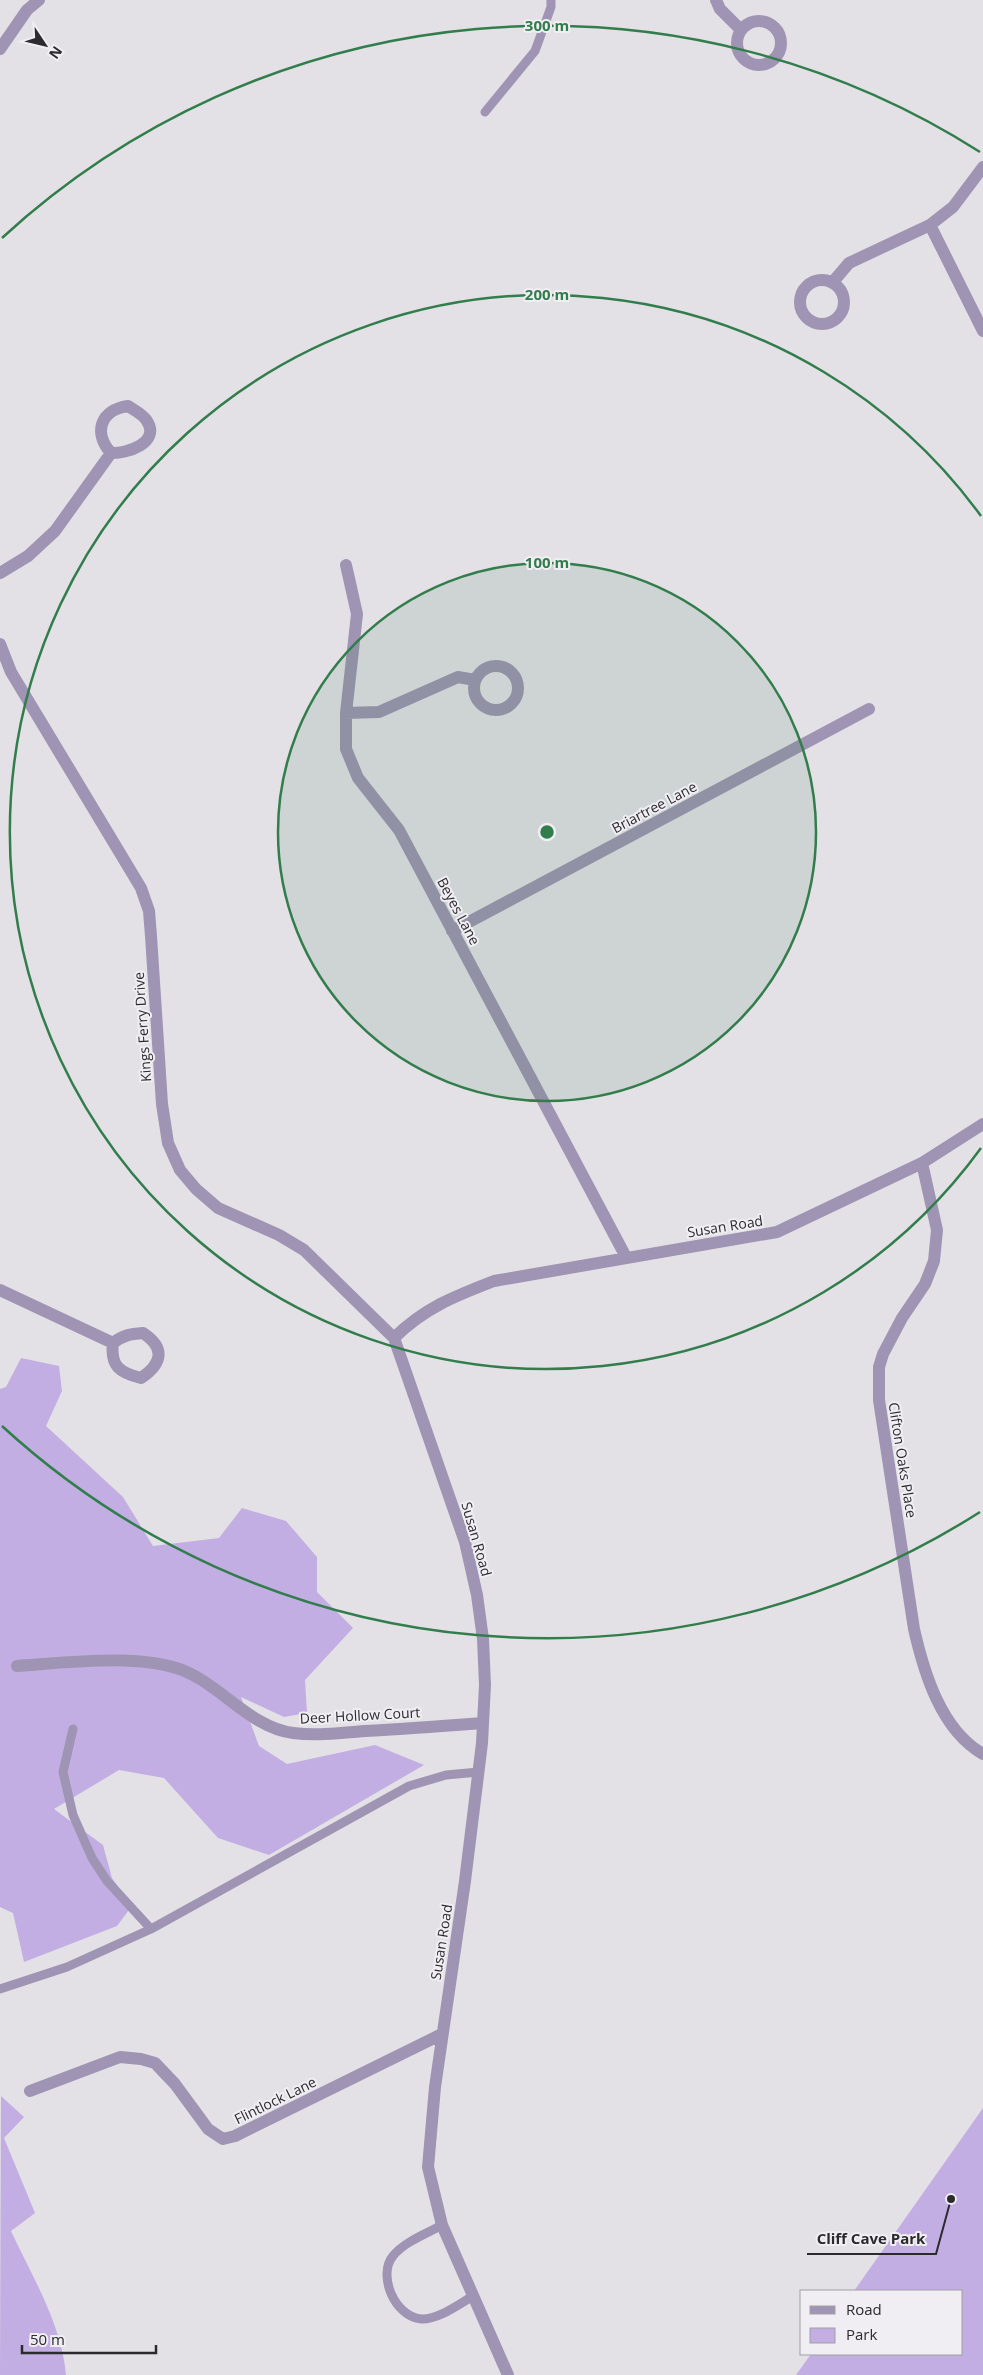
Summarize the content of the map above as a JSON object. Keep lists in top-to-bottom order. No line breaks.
{"streets":{"street":["Briartree Lane","Beyes Lane","Kings Ferry Drive","Susan Road","Clifton Oaks Place","Deer Hollow Court","Flintlock Lane"]},"crossings":[["Briartree Lane","Beyes Lane"],["Beyes Lane","Susan Road"],["Kings Ferry Drive","Susan Road"],["Susan Road","Clifton Oaks Place"],["Susan Road","Deer Hollow Court"],["Susan Road","Flintlock Lane"]],"places":["Cliff Cave Park"],"legend":["Road","Park"],"scale_bar":"50 m","north":"bottom right","rings":["300 m","200 m","100 m"]}
